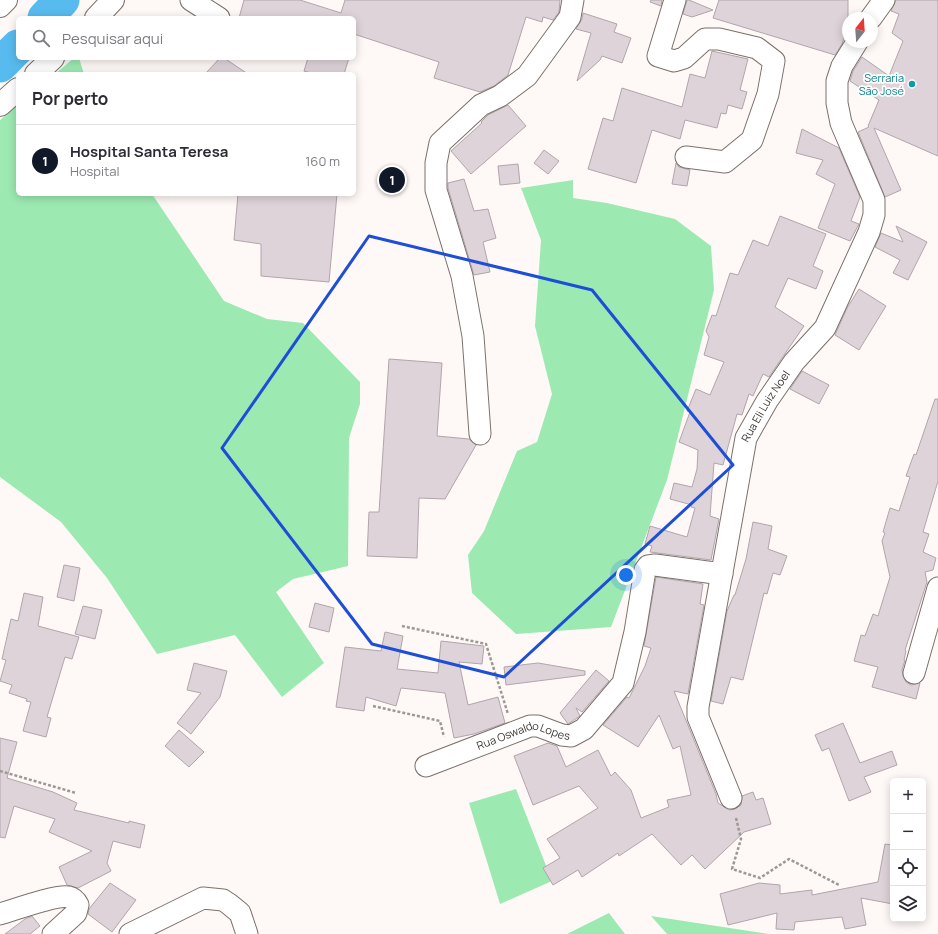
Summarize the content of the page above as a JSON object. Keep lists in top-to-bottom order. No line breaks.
{"streets":{"street":["Rua Eli Luiz Noel","Rua Oswaldo Lopes"]},"crossings":[["Rua Eli Luiz Noel","Rua Oswaldo Lopes"]],"places":["Serraria São José"],"north":"top","page":{"search":"Pesquisar aqui","heading":"Por perto","list":[{"mark":"1","name":"Hospital Santa Teresa","note":"Hospital","value":"160 m"}],"pins":"1","map_buttons":["+","−"]}}
